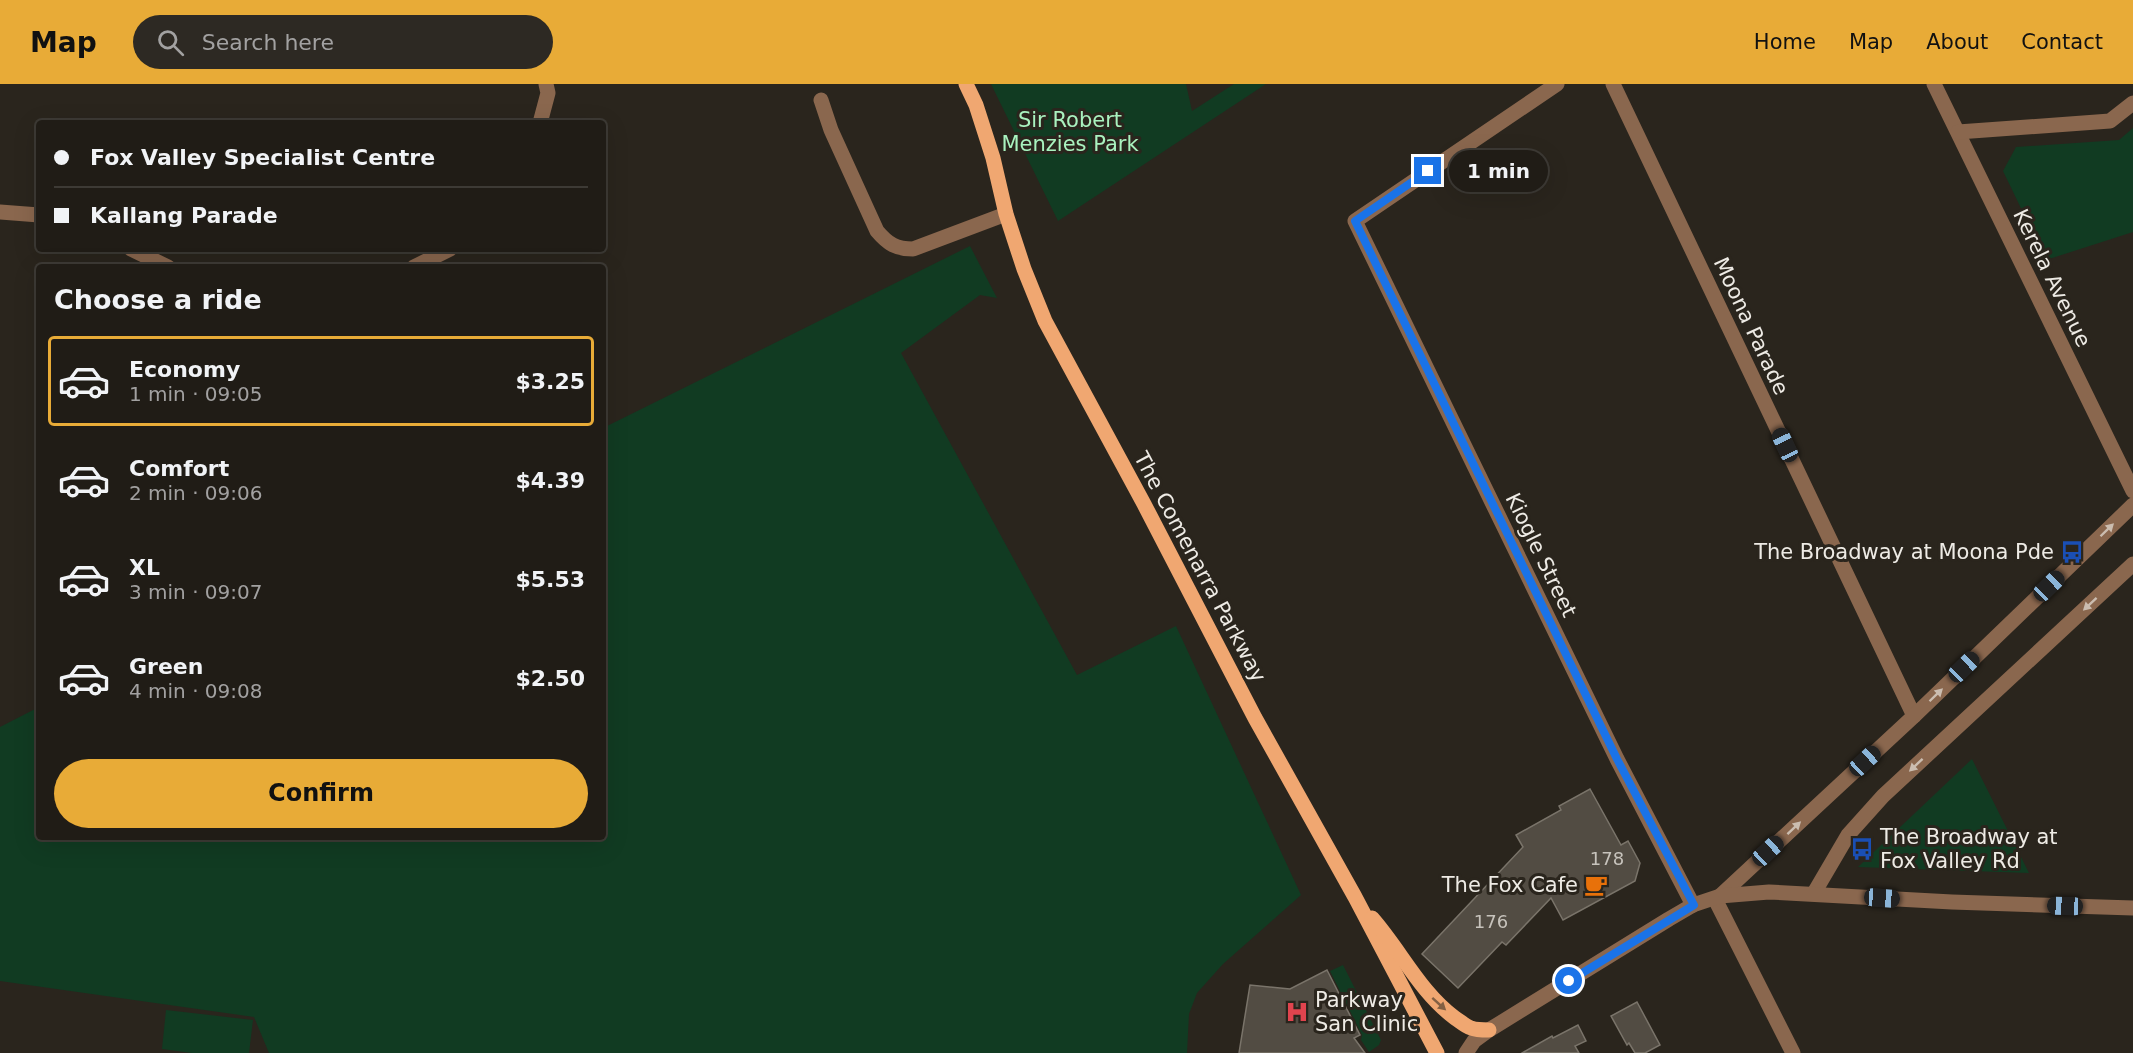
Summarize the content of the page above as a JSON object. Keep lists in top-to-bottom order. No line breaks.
{"streets":{"main road":["The Comenarra Parkway"],"street":["Kerela Avenue","Moona Parade","Kiogle Street"]},"parks":["Sir Robert Menzies Park"],"places":{"bus stop":["The Broadway at Moona Pde","The Broadway at Fox Valley Rd"],"cafe":["The Fox Cafe"],"hospital":["Parkway San Clinic"]},"house_numbers":["178","176"],"page":{"header":"Map","search":"Search here","nav":["Home","Map","About","Contact"],"banner":["Fox Valley Specialist Centre","Kallang Parade"],"bubble":"1 min","heading":"Choose a ride","list":[{"name":"Economy","note":"1 min · 09:05","value":"$3.25"},{"name":"Comfort","note":"2 min · 09:06","value":"$4.39"},{"name":"XL","note":"3 min · 09:07","value":"$5.53"},{"name":"Green","note":"4 min · 09:08","value":"$2.50"}],"buttons":"Confirm"}}
